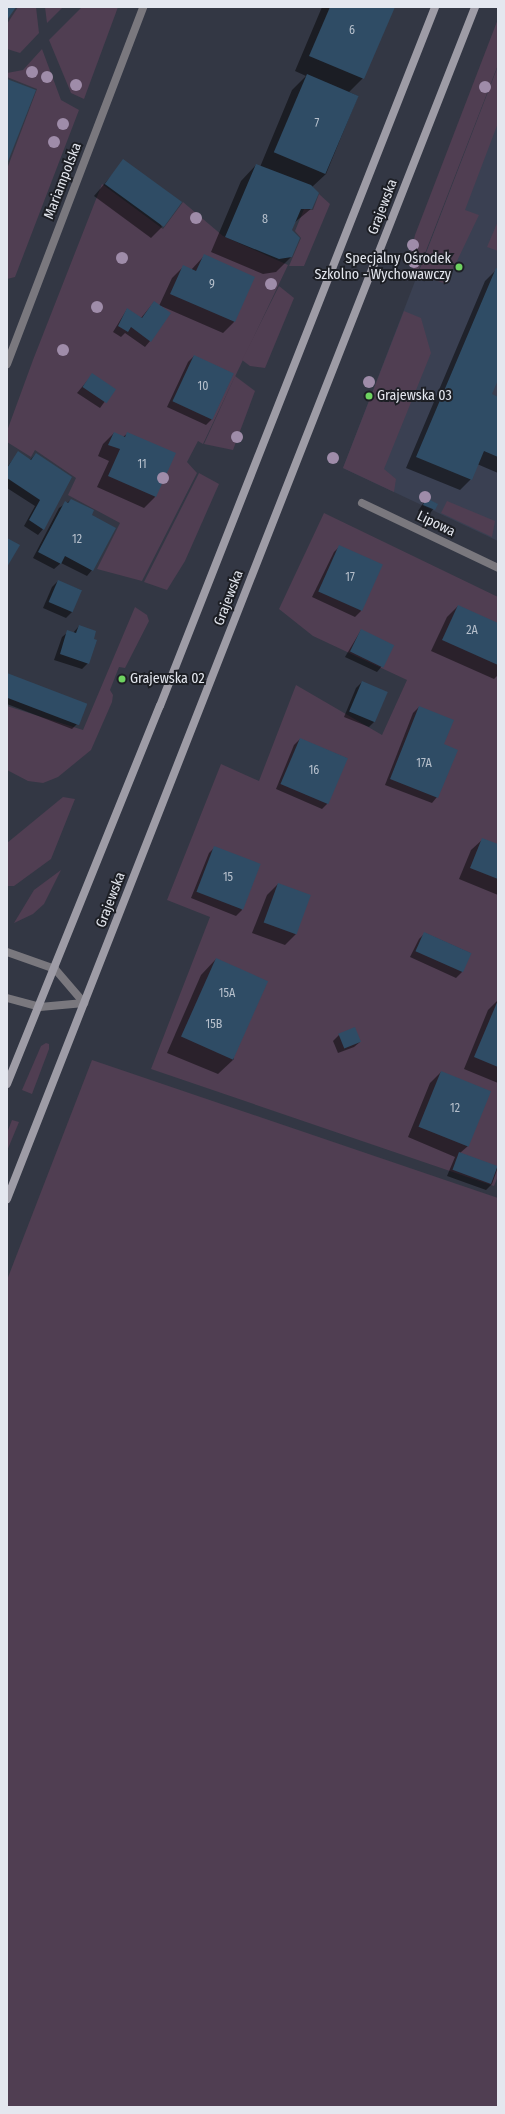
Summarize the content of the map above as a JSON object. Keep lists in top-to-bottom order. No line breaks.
{"streets":{"main road":["Grajewska"],"street":["Mariampolska","Lipowa"]},"places":["Specjalny Ośrodek Szkolno - Wychowawczy","Grajewska 03","Grajewska 02"],"house_numbers":["6","7","8","9","10","11","12","17","2A","17A","16","15","15A","15B","12"]}
